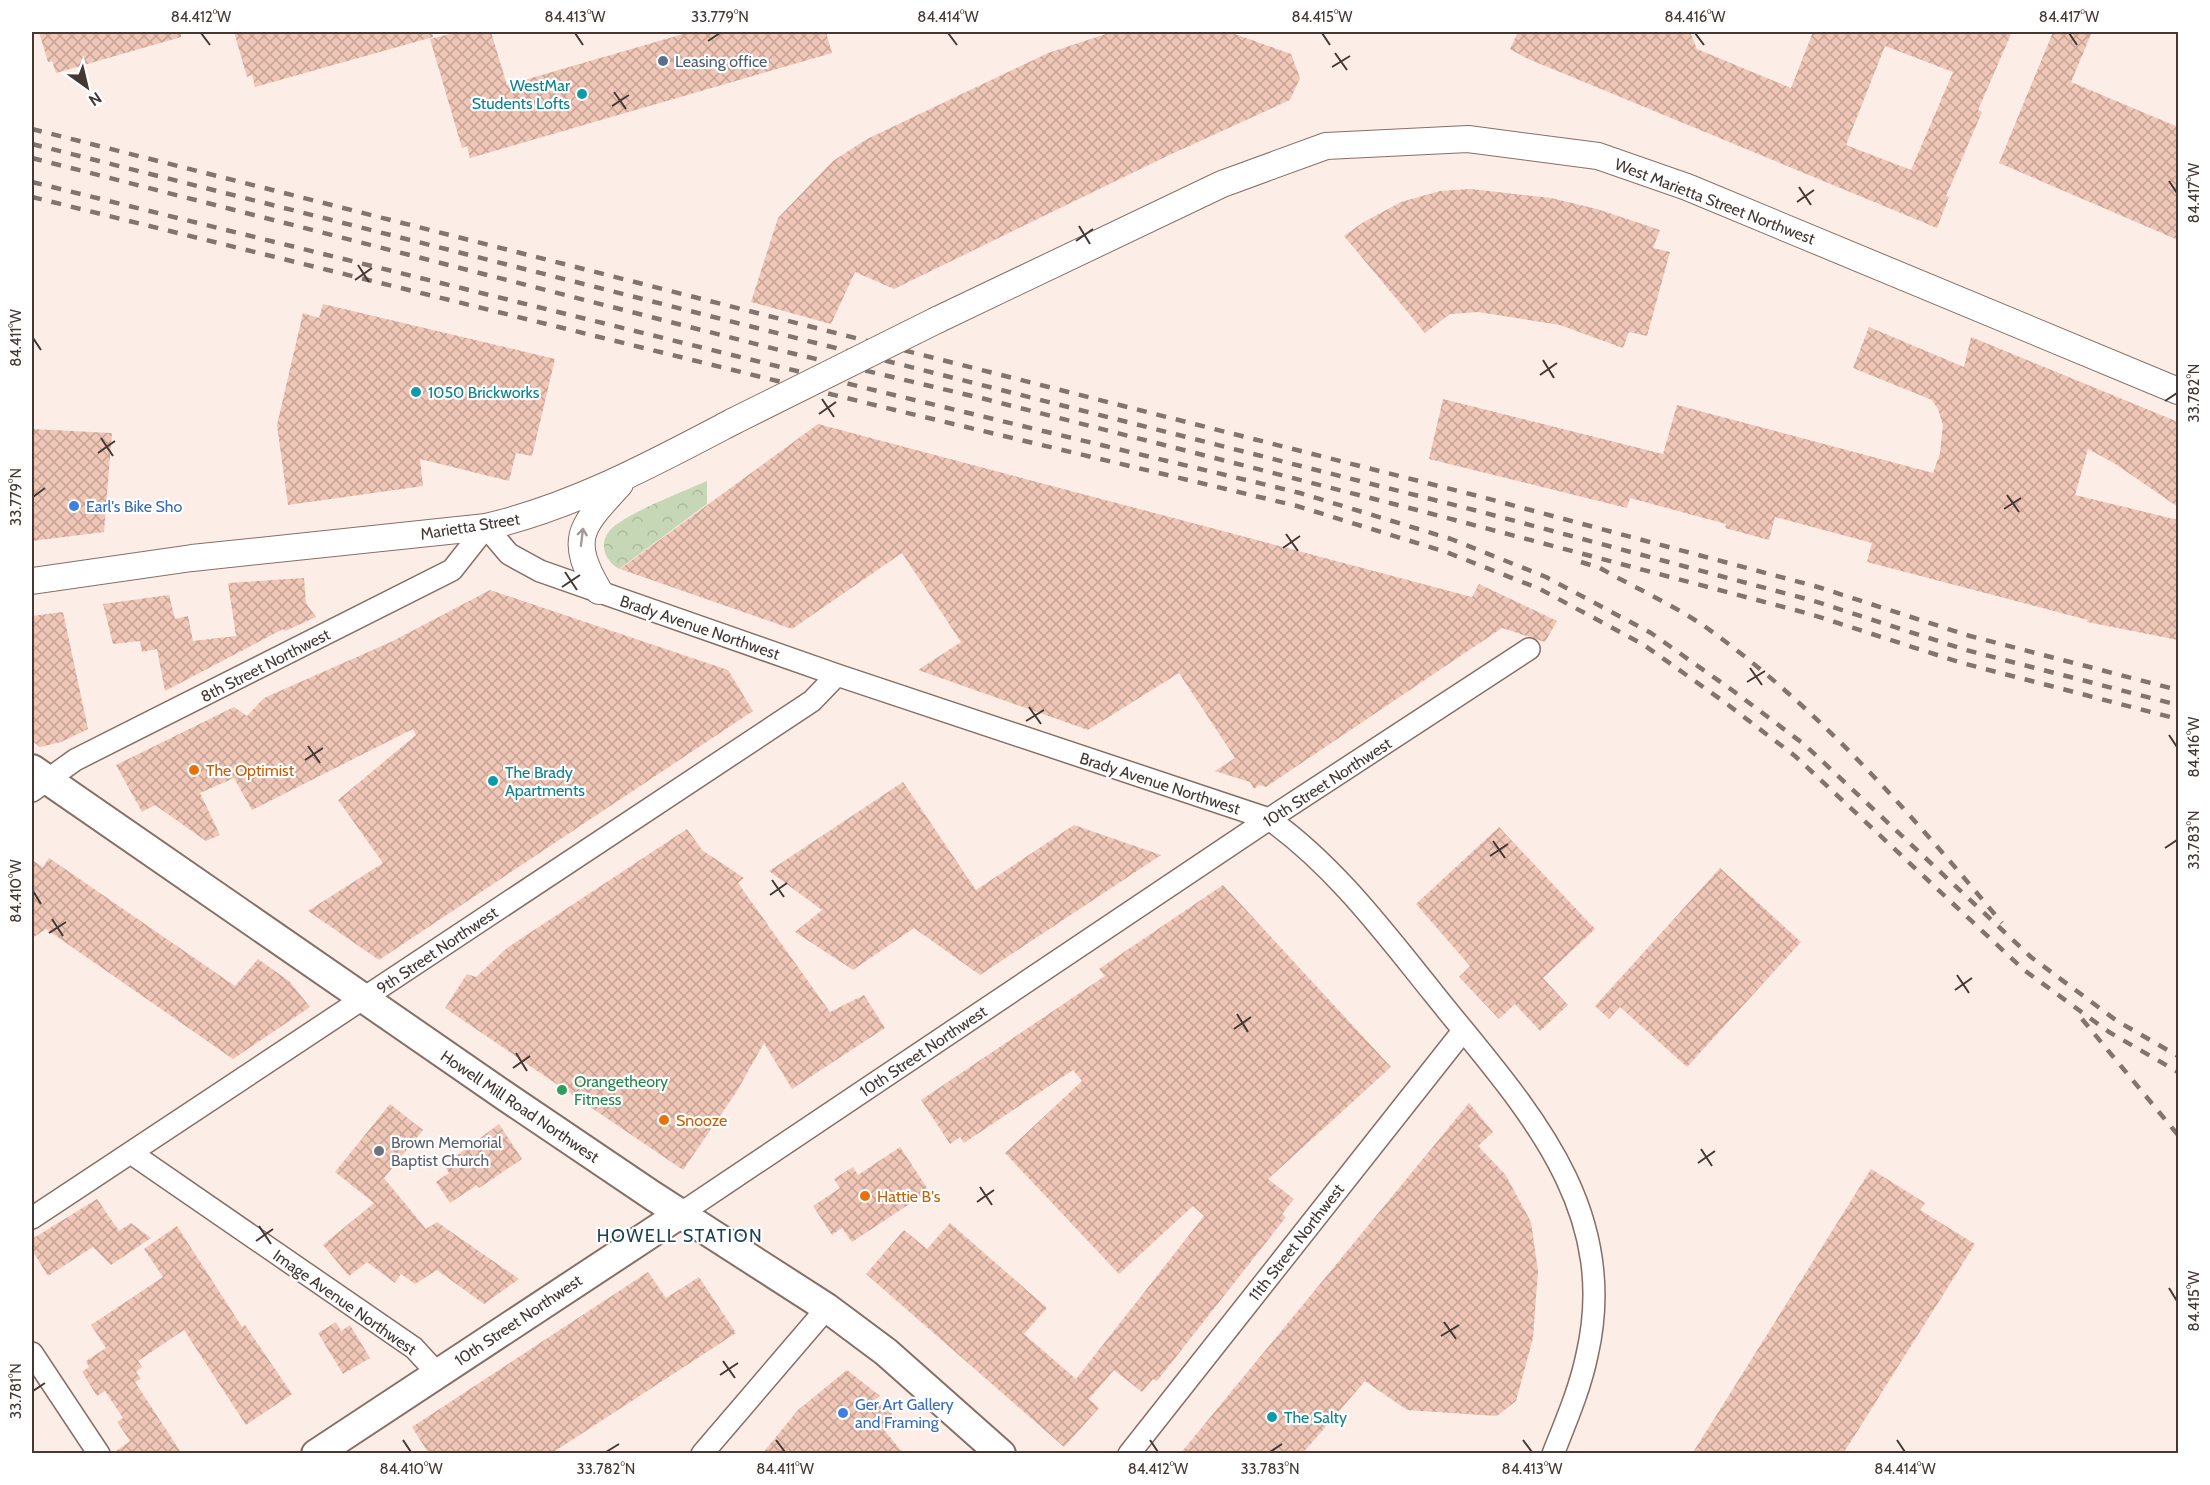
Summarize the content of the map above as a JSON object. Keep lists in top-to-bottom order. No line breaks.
{"streets":{"main road":["10th Street Northwest","Howell Mill Road Northwest"],"street":["West Marietta Street Northwest","Marietta Street","Brady Avenue Northwest","8th Street Northwest","9th Street Northwest","11th Street Northwest","Image Avenue Northwest"]},"crossings":[["West Marietta Street Northwest","Marietta Street"],["Marietta Street","Brady Avenue Northwest"],["Marietta Street","8th Street Northwest"],["Brady Avenue Northwest","8th Street Northwest"],["Brady Avenue Northwest","10th Street Northwest"],["Brady Avenue Northwest","9th Street Northwest"],["Brady Avenue Northwest","11th Street Northwest"],["8th Street Northwest","Howell Mill Road Northwest"],["10th Street Northwest","Howell Mill Road Northwest"],["10th Street Northwest","Image Avenue Northwest"],["9th Street Northwest","Howell Mill Road Northwest"],["9th Street Northwest","Image Avenue Northwest"]],"districts":["HOWELL STATION"],"places":["Leasing office","WestMar Students Lofts","1050 Brickworks","Earl's Bike Sho","The Optimist","The Brady Apartments","Orangetheory Fitness","Snooze","Brown Memorial Baptist Church","Hattie B's","Ger Art Gallery and Framing","The Salty"],"north":"bottom right","coordinates":["84.412°W","84.413°W","33.779°N","84.414°W","84.415°W","84.416°W","84.417°W","84.411°W","33.782°N","33.783°N","84.410°W","33.781°N"]}
